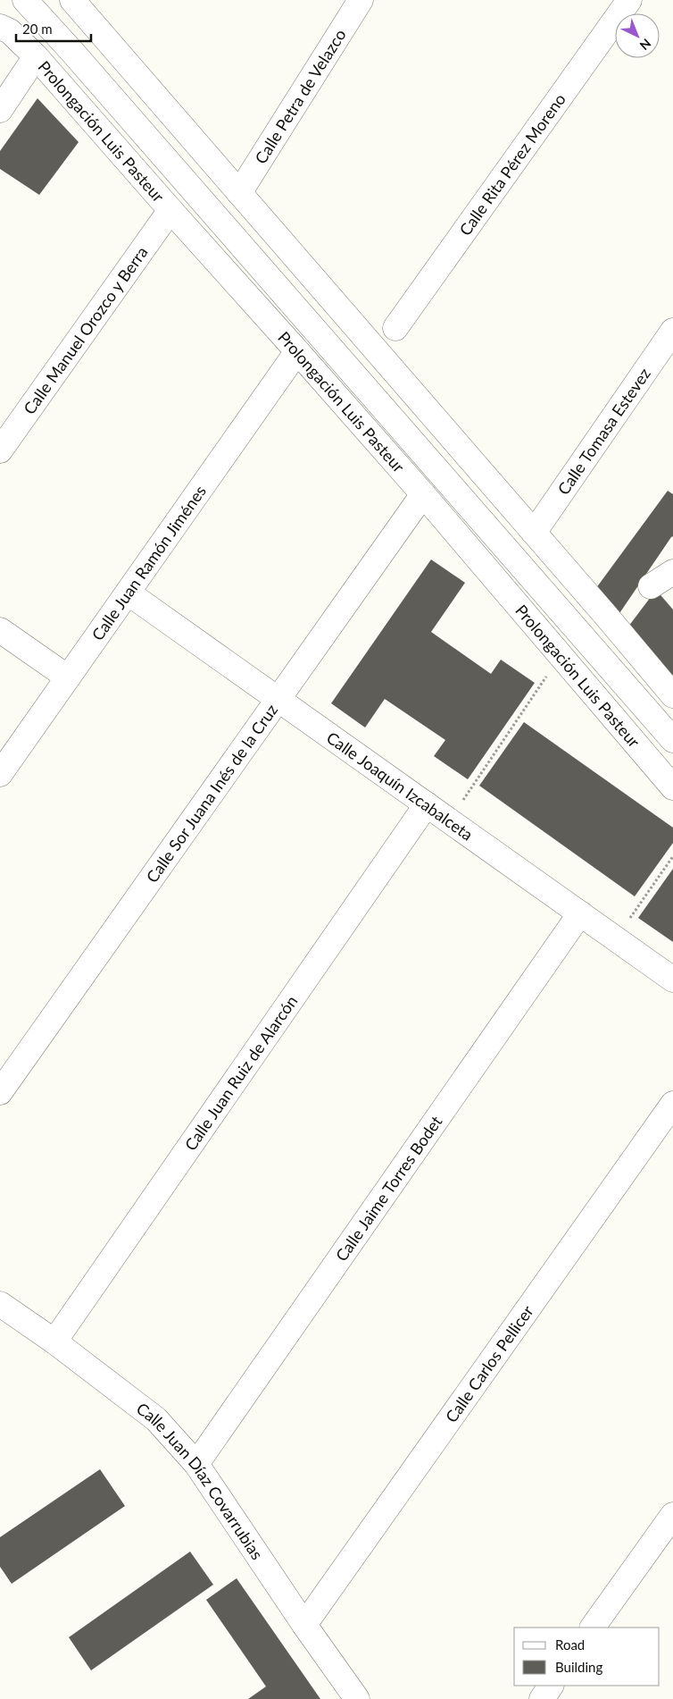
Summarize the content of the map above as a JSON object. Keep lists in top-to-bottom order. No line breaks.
{"streets":{"street":["Calle Petra de Velazco","Prolongación Luis Pasteur","Calle Rita Pérez Moreno","Calle Manuel Orozco y Berra","Calle Tomasa Estevez","Calle Juan Ramón Jiménes","Calle Joaquín Izcabalceta","Calle Sor Juana Inés de la Cruz","Calle Juan Ruiz de Alarcón","Calle Jaime Torres Bodet","Calle Carlos Pellicer","Calle Juan Díaz Covarrubias"]},"crossings":[["Prolongación Luis Pasteur","Calle Manuel Orozco y Berra"],["Prolongación Luis Pasteur","Calle Juan Ramón Jiménes"],["Prolongación Luis Pasteur","Calle Sor Juana Inés de la Cruz"],["Calle Juan Ramón Jiménes","Calle Joaquín Izcabalceta"],["Calle Joaquín Izcabalceta","Calle Sor Juana Inés de la Cruz"],["Calle Joaquín Izcabalceta","Calle Juan Ruiz de Alarcón"],["Calle Joaquín Izcabalceta","Calle Jaime Torres Bodet"],["Calle Juan Ruiz de Alarcón","Calle Juan Díaz Covarrubias"],["Calle Jaime Torres Bodet","Calle Juan Díaz Covarrubias"],["Calle Carlos Pellicer","Calle Juan Díaz Covarrubias"]],"legend":["Road","Building"],"scale_bar":"20 m","north":"bottom right"}
